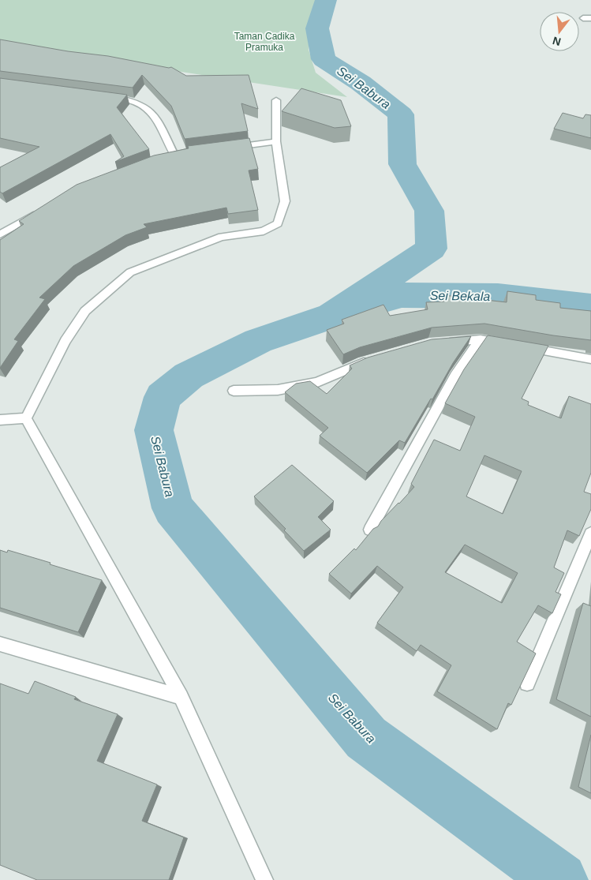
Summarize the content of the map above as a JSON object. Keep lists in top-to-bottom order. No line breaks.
{"water":["Sei Babura","Sei Bekala"],"parks":["Taman Cadika Pramuka"],"north":"bottom"}
